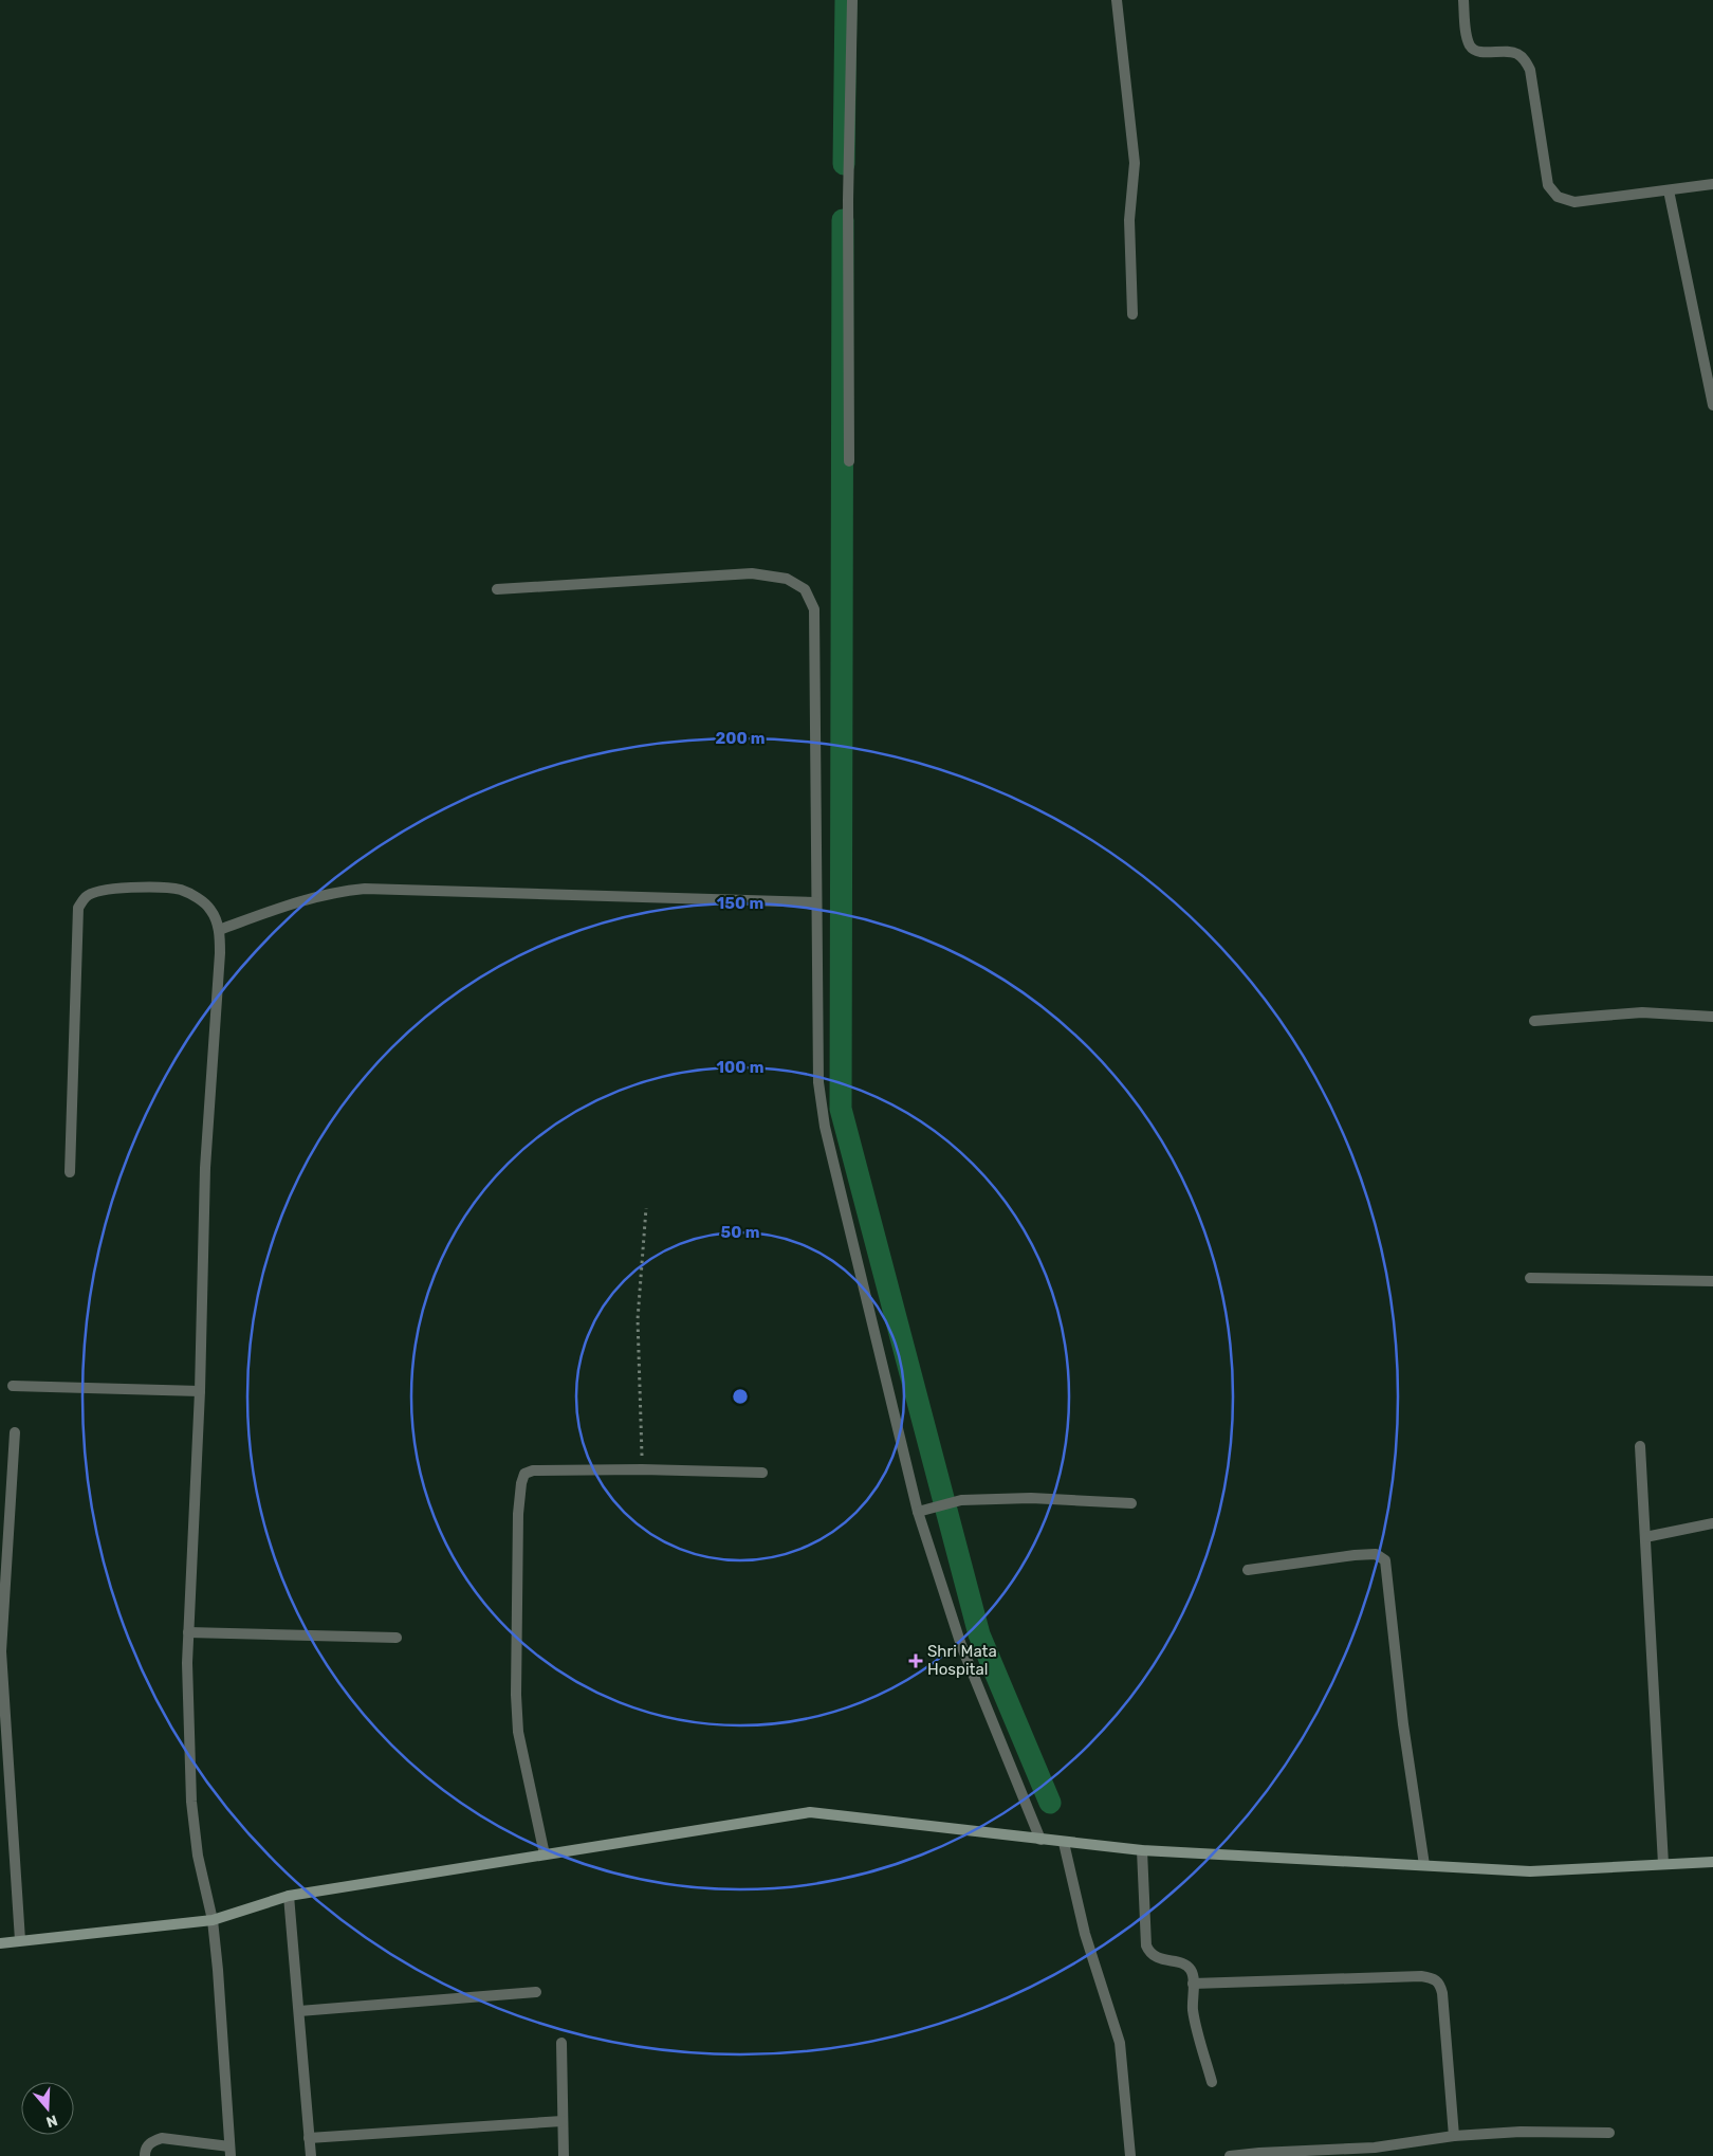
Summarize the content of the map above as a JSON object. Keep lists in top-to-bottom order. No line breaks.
{"places":{"health":["Shri Mata Hospital"]},"north":"bottom","rings":["200 m","150 m","100 m","50 m"]}
